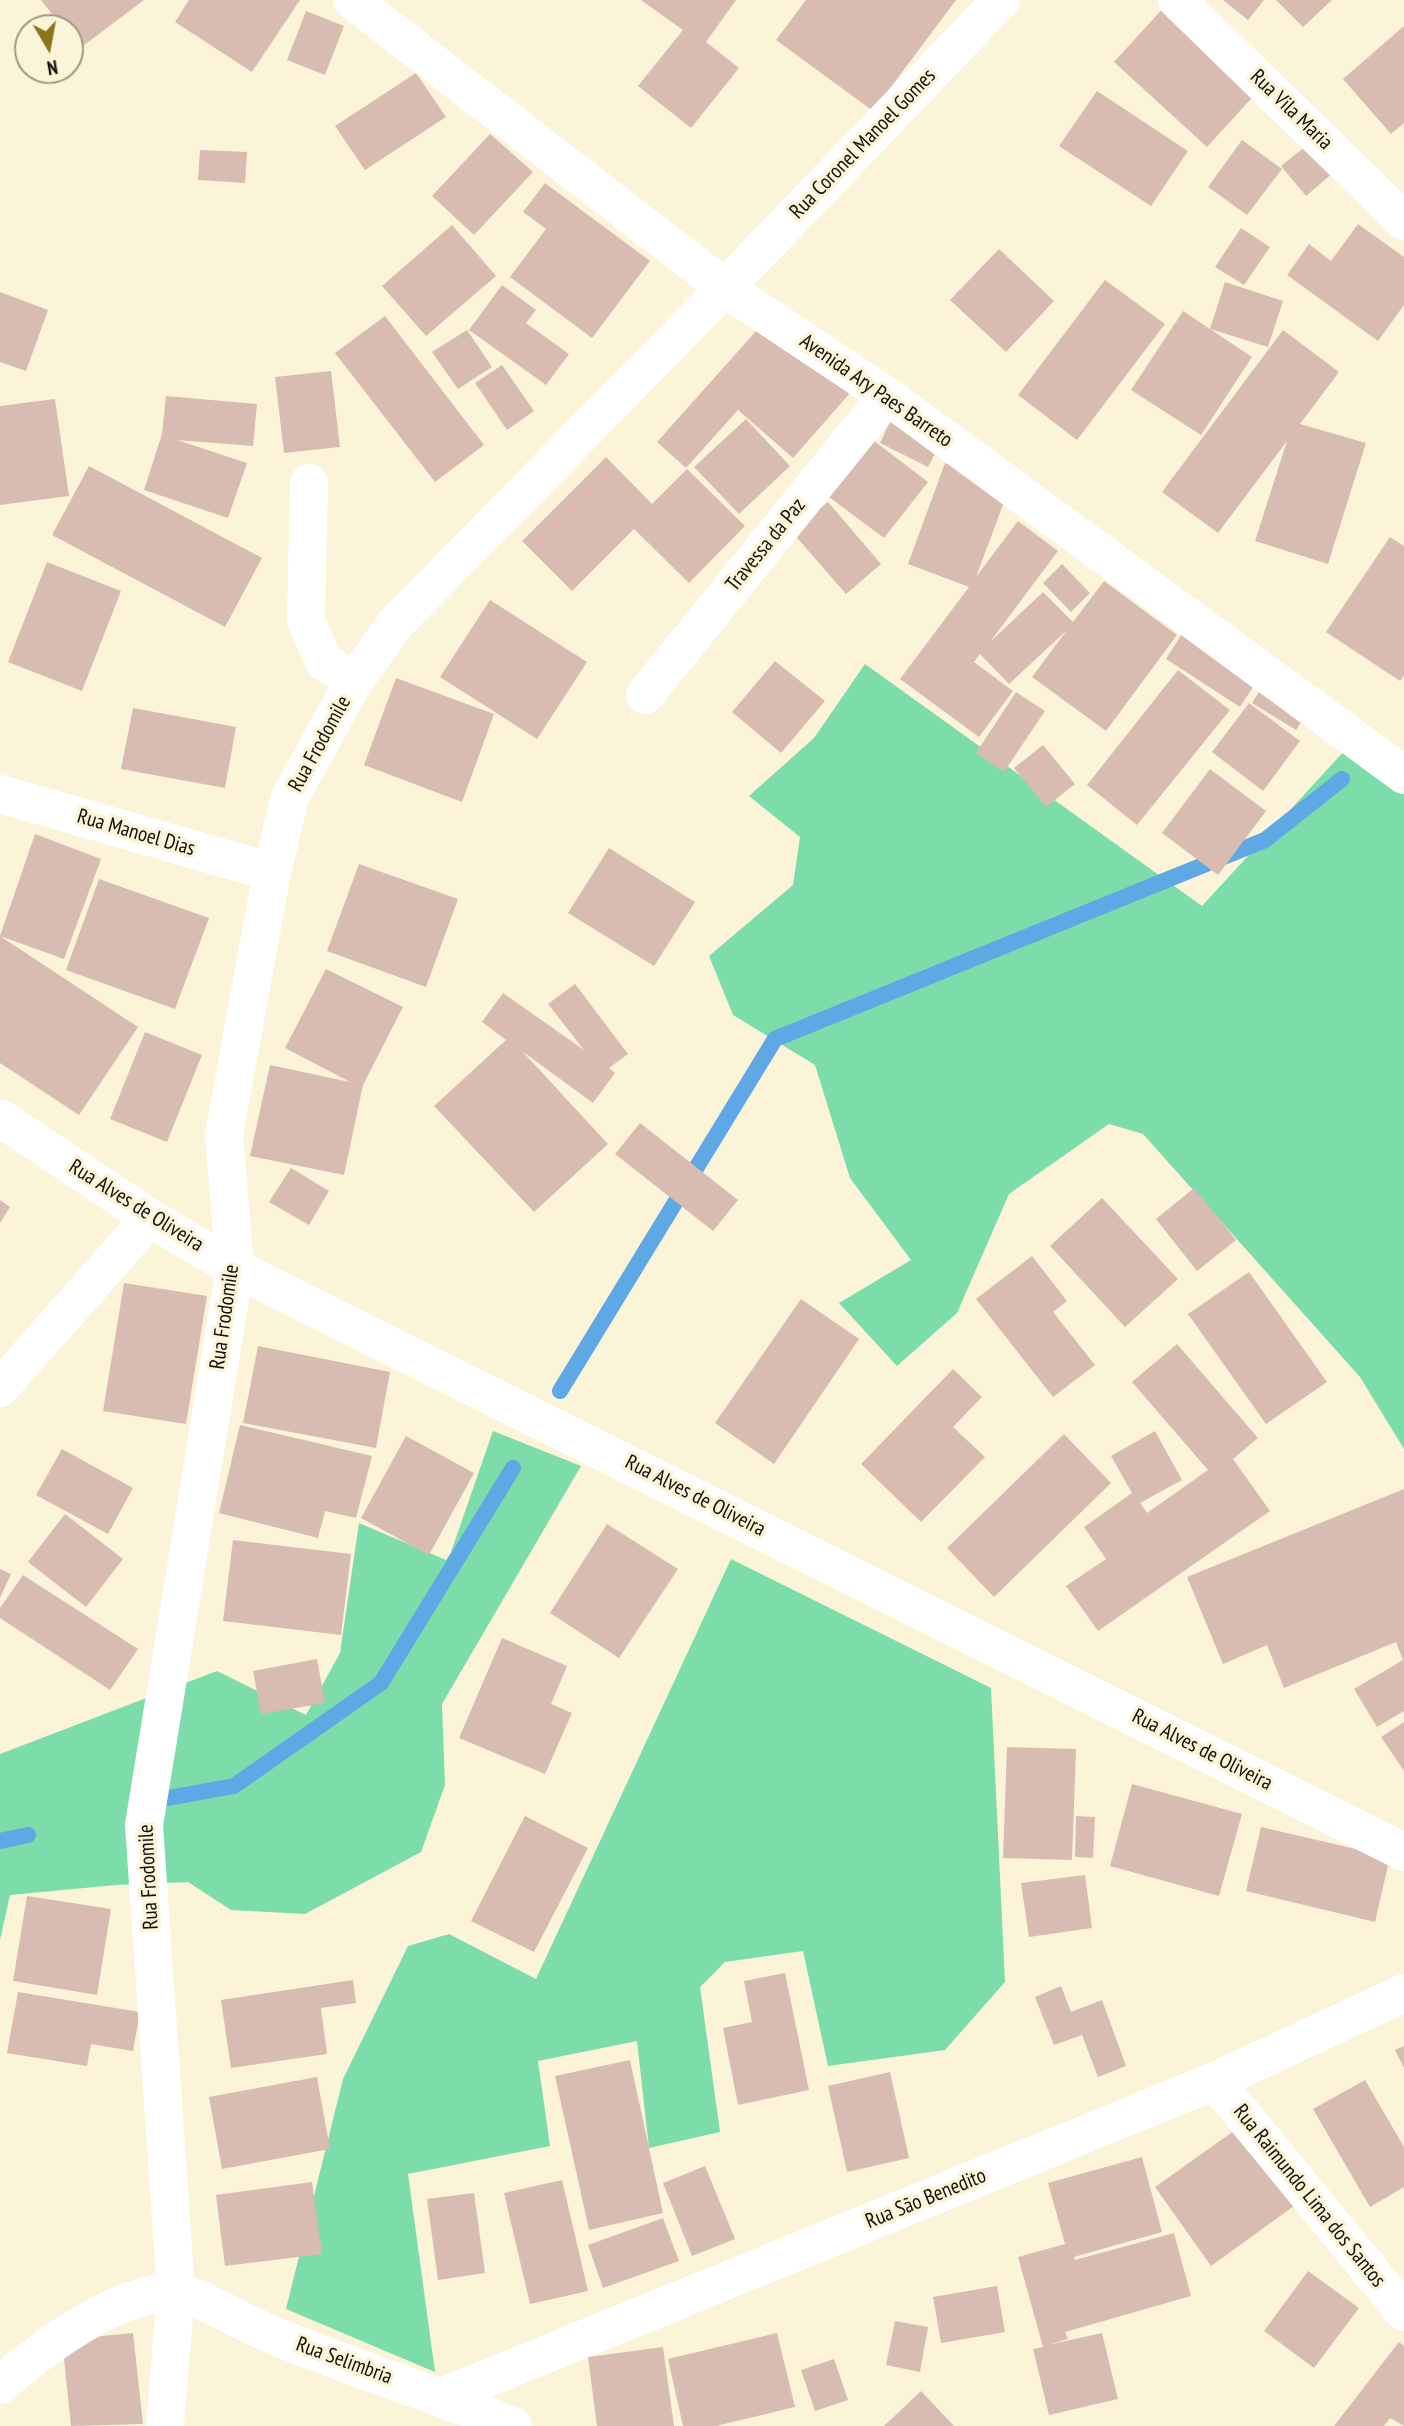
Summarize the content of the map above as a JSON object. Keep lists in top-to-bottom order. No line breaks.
{"streets":{"street":["Rua Vila Maria","Rua Coronel Manoel Gomes","Avenida Ary Paes Barreto","Travessa da Paz","Rua Frodomile","Rua Manoel Dias","Rua Alves de Oliveira","Rua Raimundo Lima dos Santos","Rua São Benedito","Rua Selimbria"]},"crossings":[["Rua Coronel Manoel Gomes","Avenida Ary Paes Barreto"],["Rua Coronel Manoel Gomes","Rua Frodomile"],["Avenida Ary Paes Barreto","Travessa da Paz"],["Avenida Ary Paes Barreto","Rua Frodomile"],["Rua Frodomile","Rua Manoel Dias"],["Rua Frodomile","Rua Alves de Oliveira"],["Rua Frodomile","Rua Selimbria"],["Rua Raimundo Lima dos Santos","Rua São Benedito"],["Rua São Benedito","Rua Selimbria"]],"north":"bottom"}
